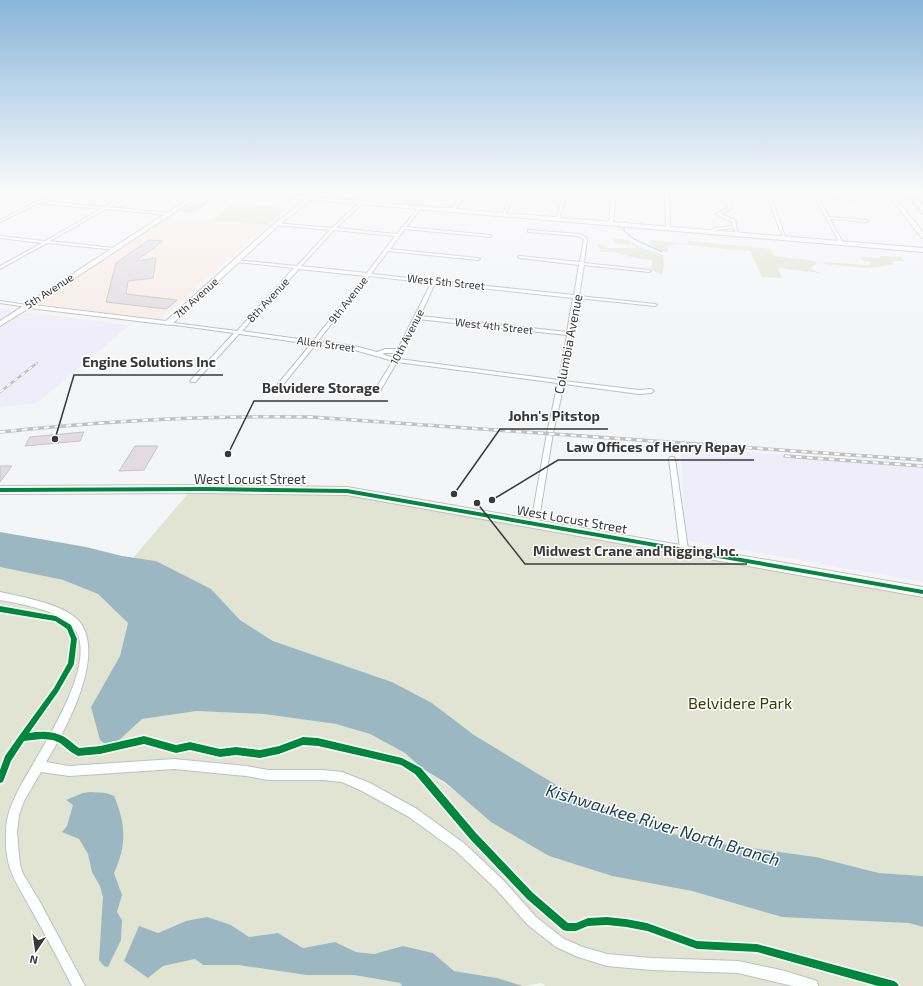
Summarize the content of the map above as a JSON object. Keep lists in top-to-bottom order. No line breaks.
{"streets":{"street":["West 5th Street","5th Avenue","7th Avenue","8th Avenue","9th Avenue","West 4th Street","10th Avenue","Allen Street","Columbia Avenue","West Locust Street"]},"crossings":[["West 5th Street","7th Avenue"],["West 5th Street","8th Avenue"],["West 5th Street","9th Avenue"],["West 5th Street","10th Avenue"],["West 5th Street","Columbia Avenue"],["5th Avenue","Allen Street"],["7th Avenue","Allen Street"],["8th Avenue","Allen Street"],["9th Avenue","Allen Street"],["West 4th Street","10th Avenue"],["West 4th Street","Columbia Avenue"],["10th Avenue","Allen Street"],["Allen Street","Columbia Avenue"],["Columbia Avenue","West Locust Street"]],"water":["Kishwaukee River North Branch"],"parks":["Belvidere Park"],"places":["Engine Solutions Inc","Belvidere Storage","John's Pitstop","Law Offices of Henry Repay","Midwest Crane and Rigging Inc."],"north":"bottom"}
